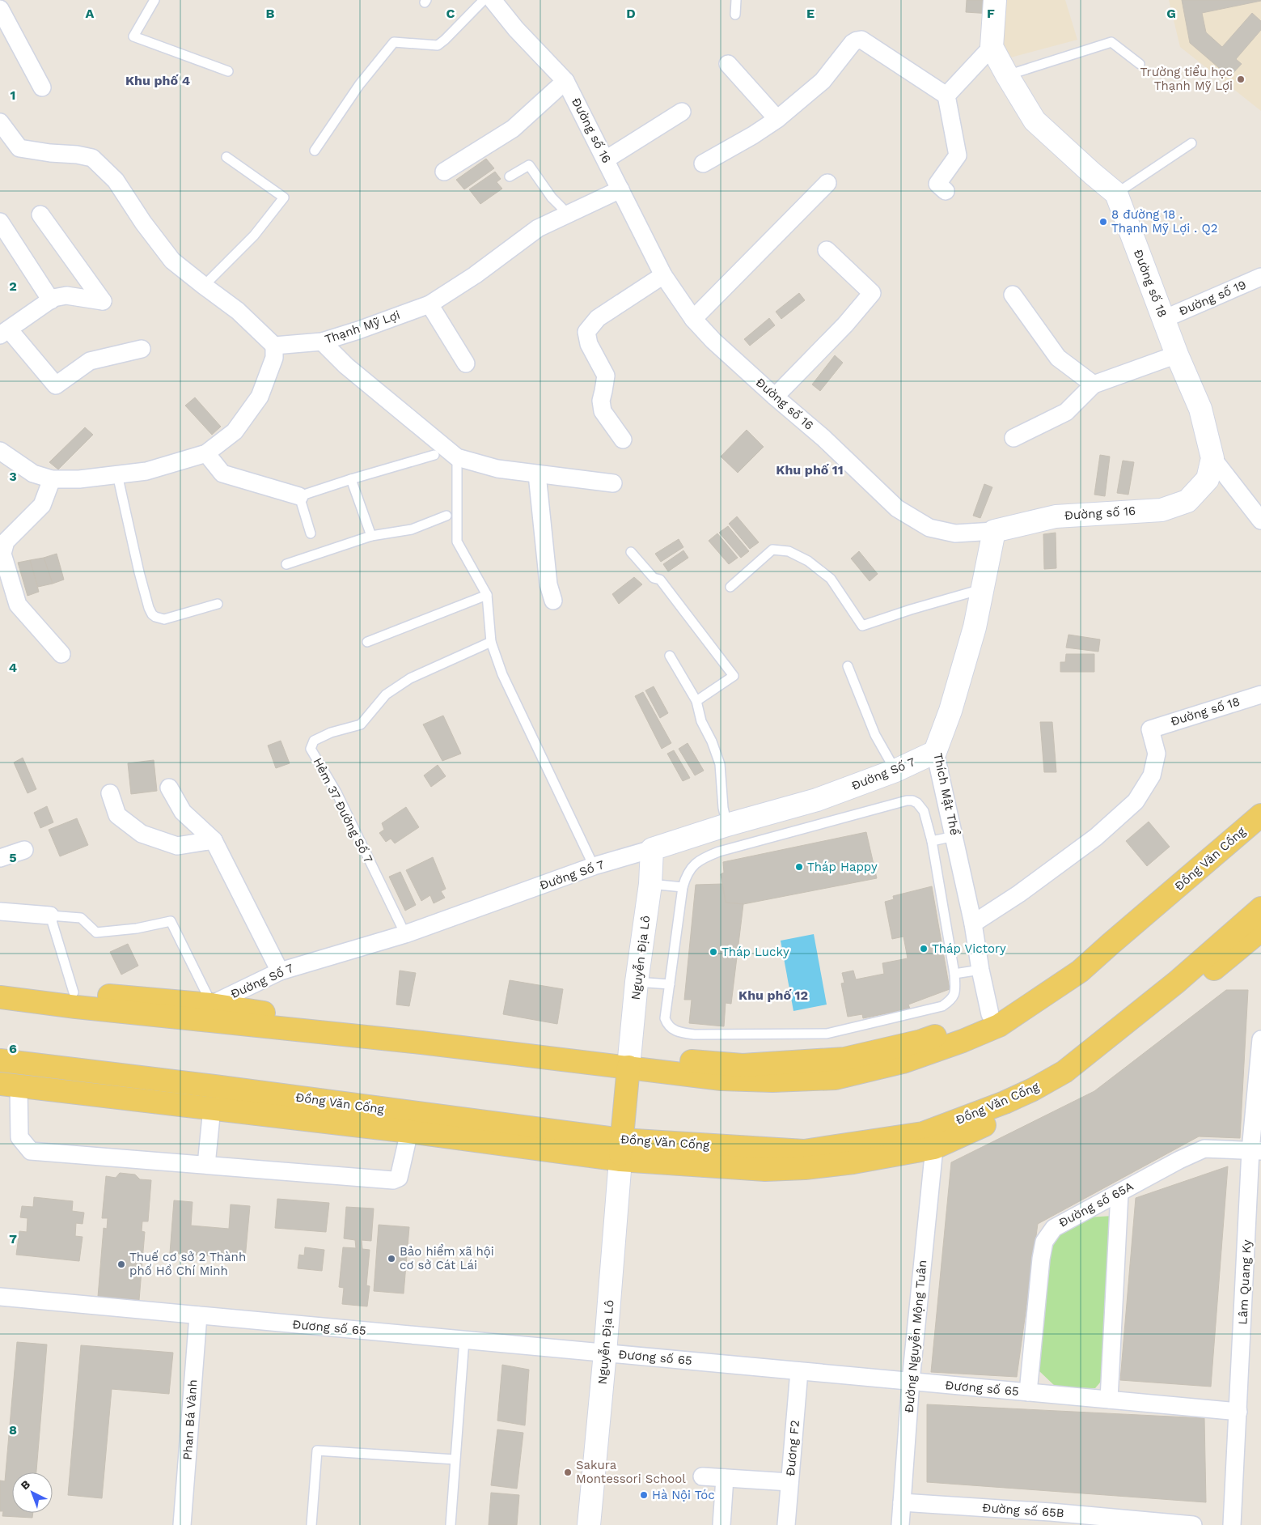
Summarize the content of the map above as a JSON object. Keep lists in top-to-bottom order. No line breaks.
{"streets":{"main road":["Đồng Văn Cống"],"street":["Đường số 16","Đường số 18","Đường số 19","Thạnh Mỹ Lợi","Đường Số 7","Thích Mật Thể","Nguyễn Địa Lô","Đường số 65A","Lâm Quang Ky","Đương số 65","Đường Nguyễn Mộng Tuân","Phan Bá Vành","Đương F2","Đường số 65B"],"lane":["Hẻm 37 Đường Số 7"]},"crossings":[["Đường số 16","Đường số 18"],["Đường số 16","Thạnh Mỹ Lợi"],["Đường số 16","Thích Mật Thể"],["Đường số 18","Đường số 19"],["Đường số 18","Thích Mật Thể"],["Đường Số 7","Thích Mật Thể"],["Đường Số 7","Hẻm 37 Đường Số 7"],["Đường Số 7","Đồng Văn Cống"],["Đường Số 7","Nguyễn Địa Lô"],["Thích Mật Thể","Đồng Văn Cống"],["Đồng Văn Cống","Nguyễn Địa Lô"],["Đồng Văn Cống","Đường Nguyễn Mộng Tuân"],["Nguyễn Địa Lô","Đương số 65"],["Đường số 65A","Lâm Quang Ky"],["Đường số 65A","Đương số 65"],["Lâm Quang Ky","Đương số 65"],["Đương số 65","Đường Nguyễn Mộng Tuân"],["Đương số 65","Phan Bá Vành"],["Đương số 65","Đương F2"],["Đường Nguyễn Mộng Tuân","Đường số 65B"]],"districts":["Khu phố 4","Khu phố 11","Khu phố 12"],"places":["Trường tiểu học Thạnh Mỹ Lợi","8 đường 18 . Thạnh Mỹ Lợi . Q2","Tháp Happy","Tháp Victory","Tháp Lucky","Bảo hiểm xã hội cơ sở Cát Lái","Thuế cơ sở 2 Thành phố Hồ Chí Minh","Sakura Montessori School","Hà Nội Tóc"],"north":"top left","grid":{"columns":["A","B","C","D","E","F","G"],"rows":["1","2","3","4","5","6","7","8"]}}
